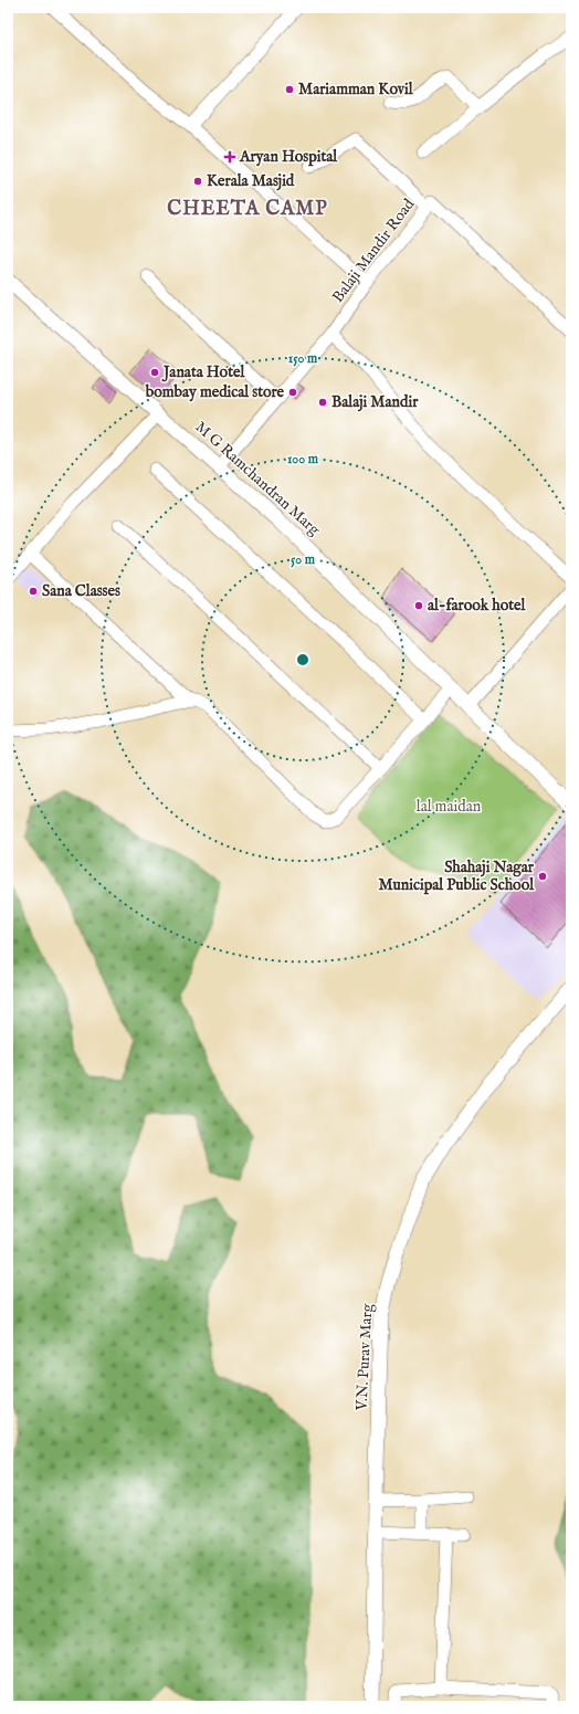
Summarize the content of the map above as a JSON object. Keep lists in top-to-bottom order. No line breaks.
{"streets":{"street":["Balaji Mandir Road","M G Ramchandran Marg","V.N. Purav Marg"]},"crossings":[["Balaji Mandir Road","M G Ramchandran Marg"]],"districts":["CHEETA CAMP"],"parks":["lal maidan"],"places":{"other":["Mariamman Kovil","Kerala Masjid","Janata Hotel","bombay medical store","Balaji Mandir","Sana Classes","al-farook hotel","Shahaji Nagar Municipal Public School"],"health":["Aryan Hospital"]},"rings":["150 m","100 m","50 m"]}
